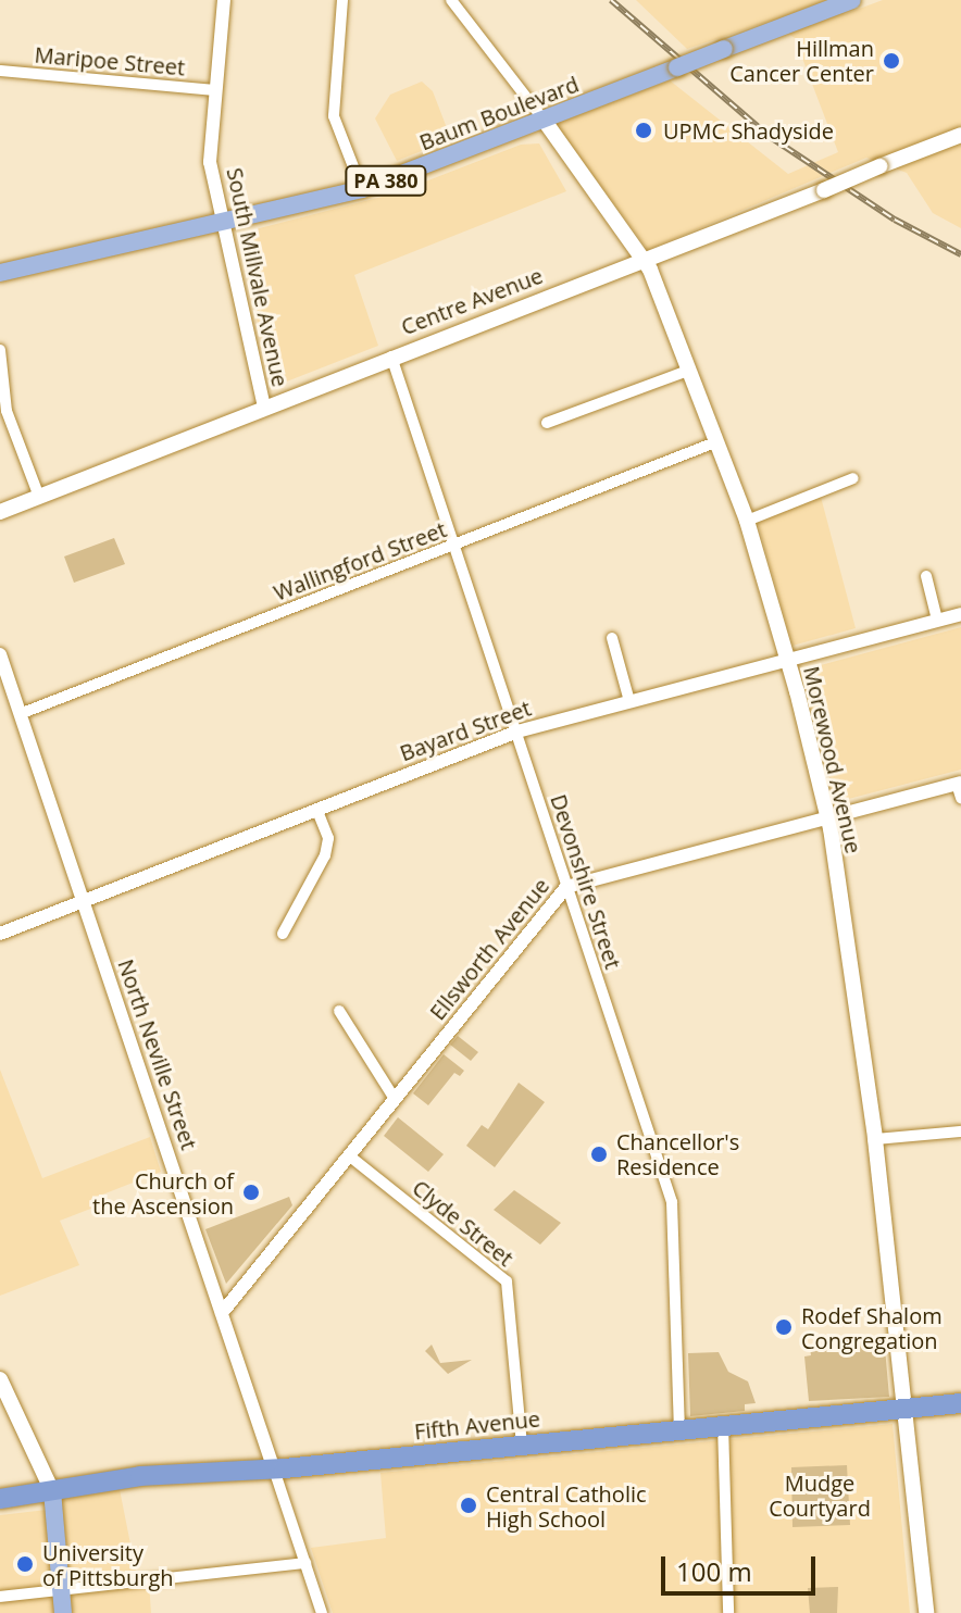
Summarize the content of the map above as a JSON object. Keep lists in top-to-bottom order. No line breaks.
{"streets":{"highway":["Fifth Avenue"],"main road":["Baum Boulevard","PA 380","Centre Avenue","Morewood Avenue"],"street":["Maripoe Street","South Millvale Avenue","Wallingford Street","Bayard Street","Devonshire Street","Ellsworth Avenue","North Neville Street","Clyde Street"]},"crossings":[["Maripoe Street","South Millvale Avenue"],["Baum Boulevard","South Millvale Avenue"],["Baum Boulevard","Morewood Avenue"],["South Millvale Avenue","Centre Avenue"],["Centre Avenue","Morewood Avenue"],["Centre Avenue","Devonshire Street"],["Wallingford Street","Morewood Avenue"],["Wallingford Street","Devonshire Street"],["Wallingford Street","North Neville Street"],["Bayard Street","Morewood Avenue"],["Bayard Street","Devonshire Street"],["Bayard Street","North Neville Street"],["Morewood Avenue","Ellsworth Avenue"],["Morewood Avenue","Fifth Avenue"],["Devonshire Street","Ellsworth Avenue"],["Devonshire Street","Fifth Avenue"],["Ellsworth Avenue","North Neville Street"],["Ellsworth Avenue","Clyde Street"],["North Neville Street","Fifth Avenue"],["Clyde Street","Fifth Avenue"]],"parks":["Mudge Courtyard"],"places":["Hillman Cancer Center","UPMC Shadyside","Chancellor's Residence","Church of the Ascension","Rodef Shalom Congregation","Central Catholic High School","University of Pittsburgh"],"scale_bar":"100 m"}
